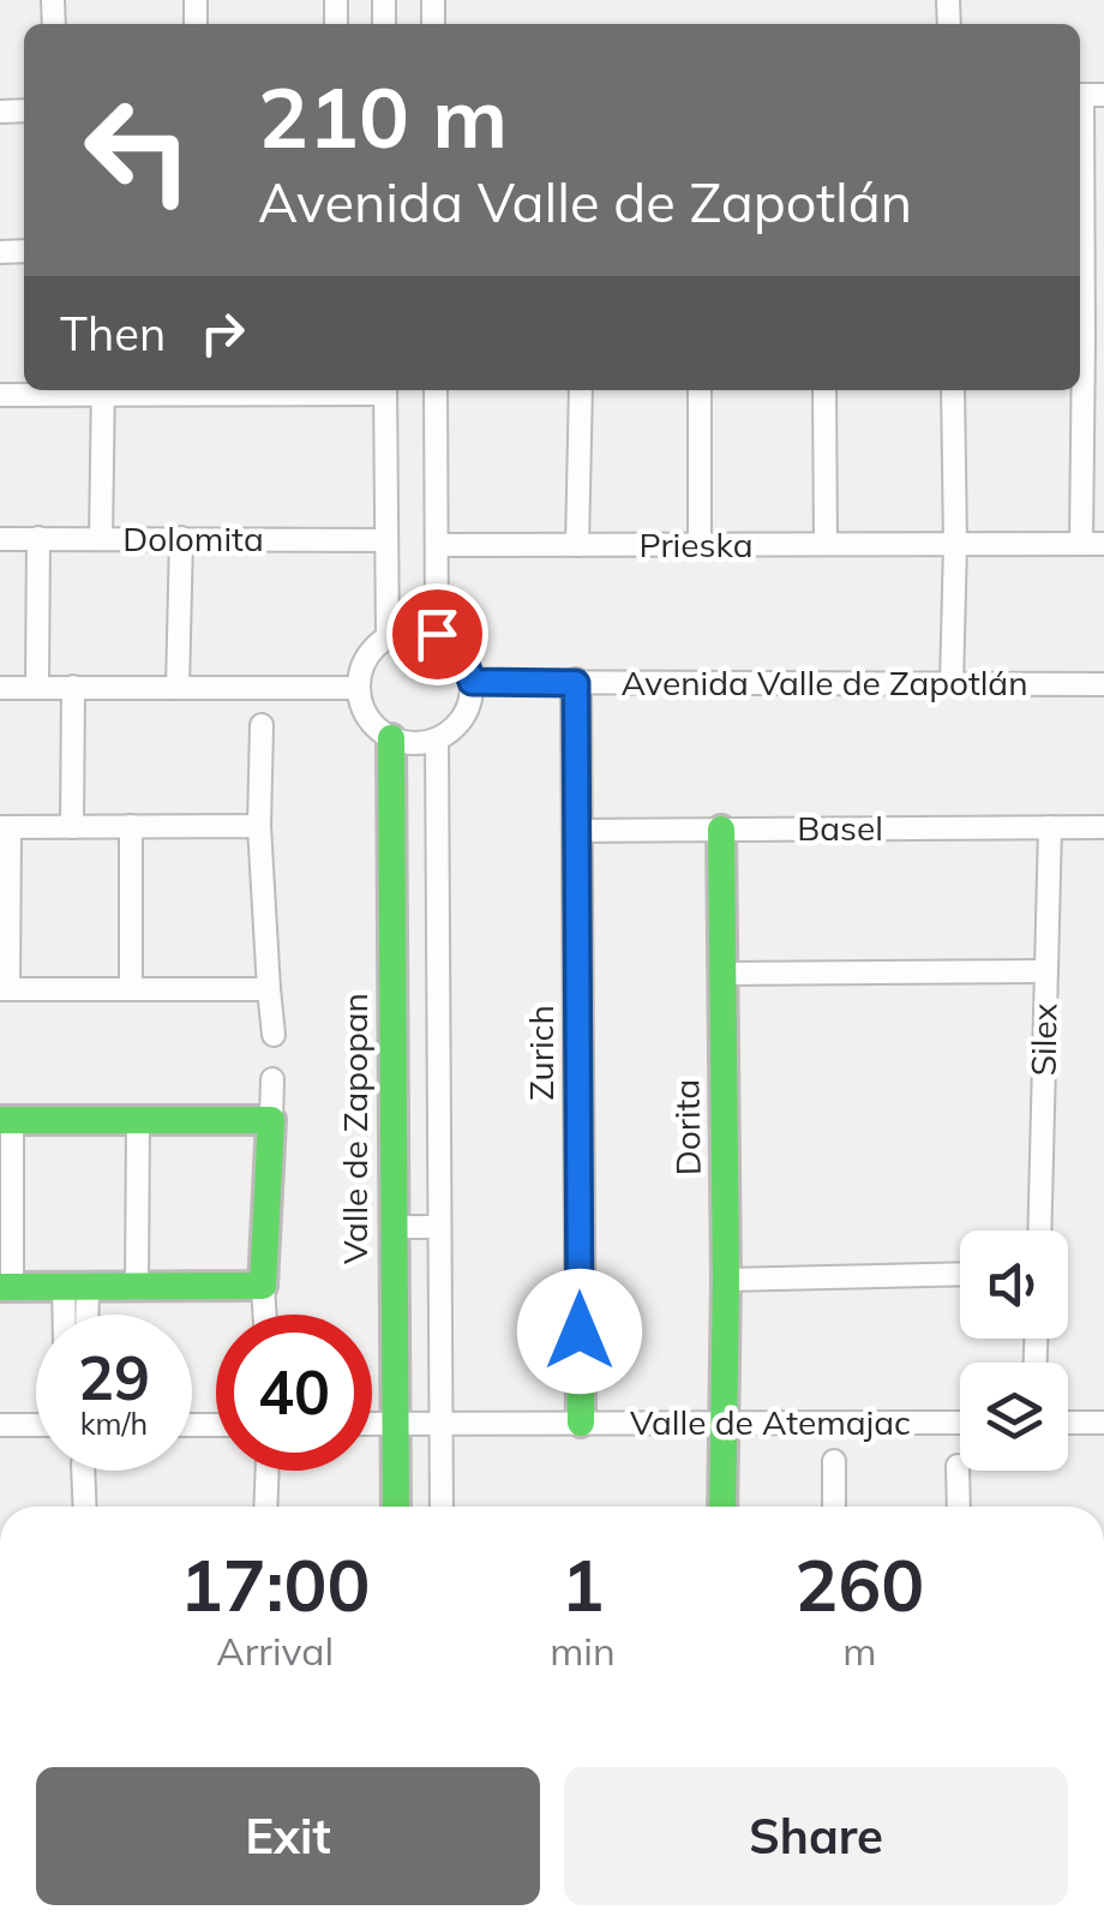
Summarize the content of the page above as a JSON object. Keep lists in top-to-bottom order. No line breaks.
{"streets":{"street":["Dolomita","Prieska","Avenida Valle de Zapotlán","Basel","Silex","Zurich","Dorita","Valle de Zapopan","Valle de Atemajac"]},"crossings":[["Avenida Valle de Zapotlán","Zurich"],["Avenida Valle de Zapotlán","Valle de Zapopan"],["Basel","Silex"],["Basel","Zurich"],["Basel","Dorita"],["Zurich","Valle de Atemajac"],["Dorita","Valle de Atemajac"],["Valle de Zapopan","Valle de Atemajac"]],"page":{"turn":["210 m","Avenida Valle de Zapotlán"],"then":"Then","speed":"29 km/h","limit":"40","eta":["17:00","Arrival","1","min","260","m"],"buttons":["Exit","Share"]}}
